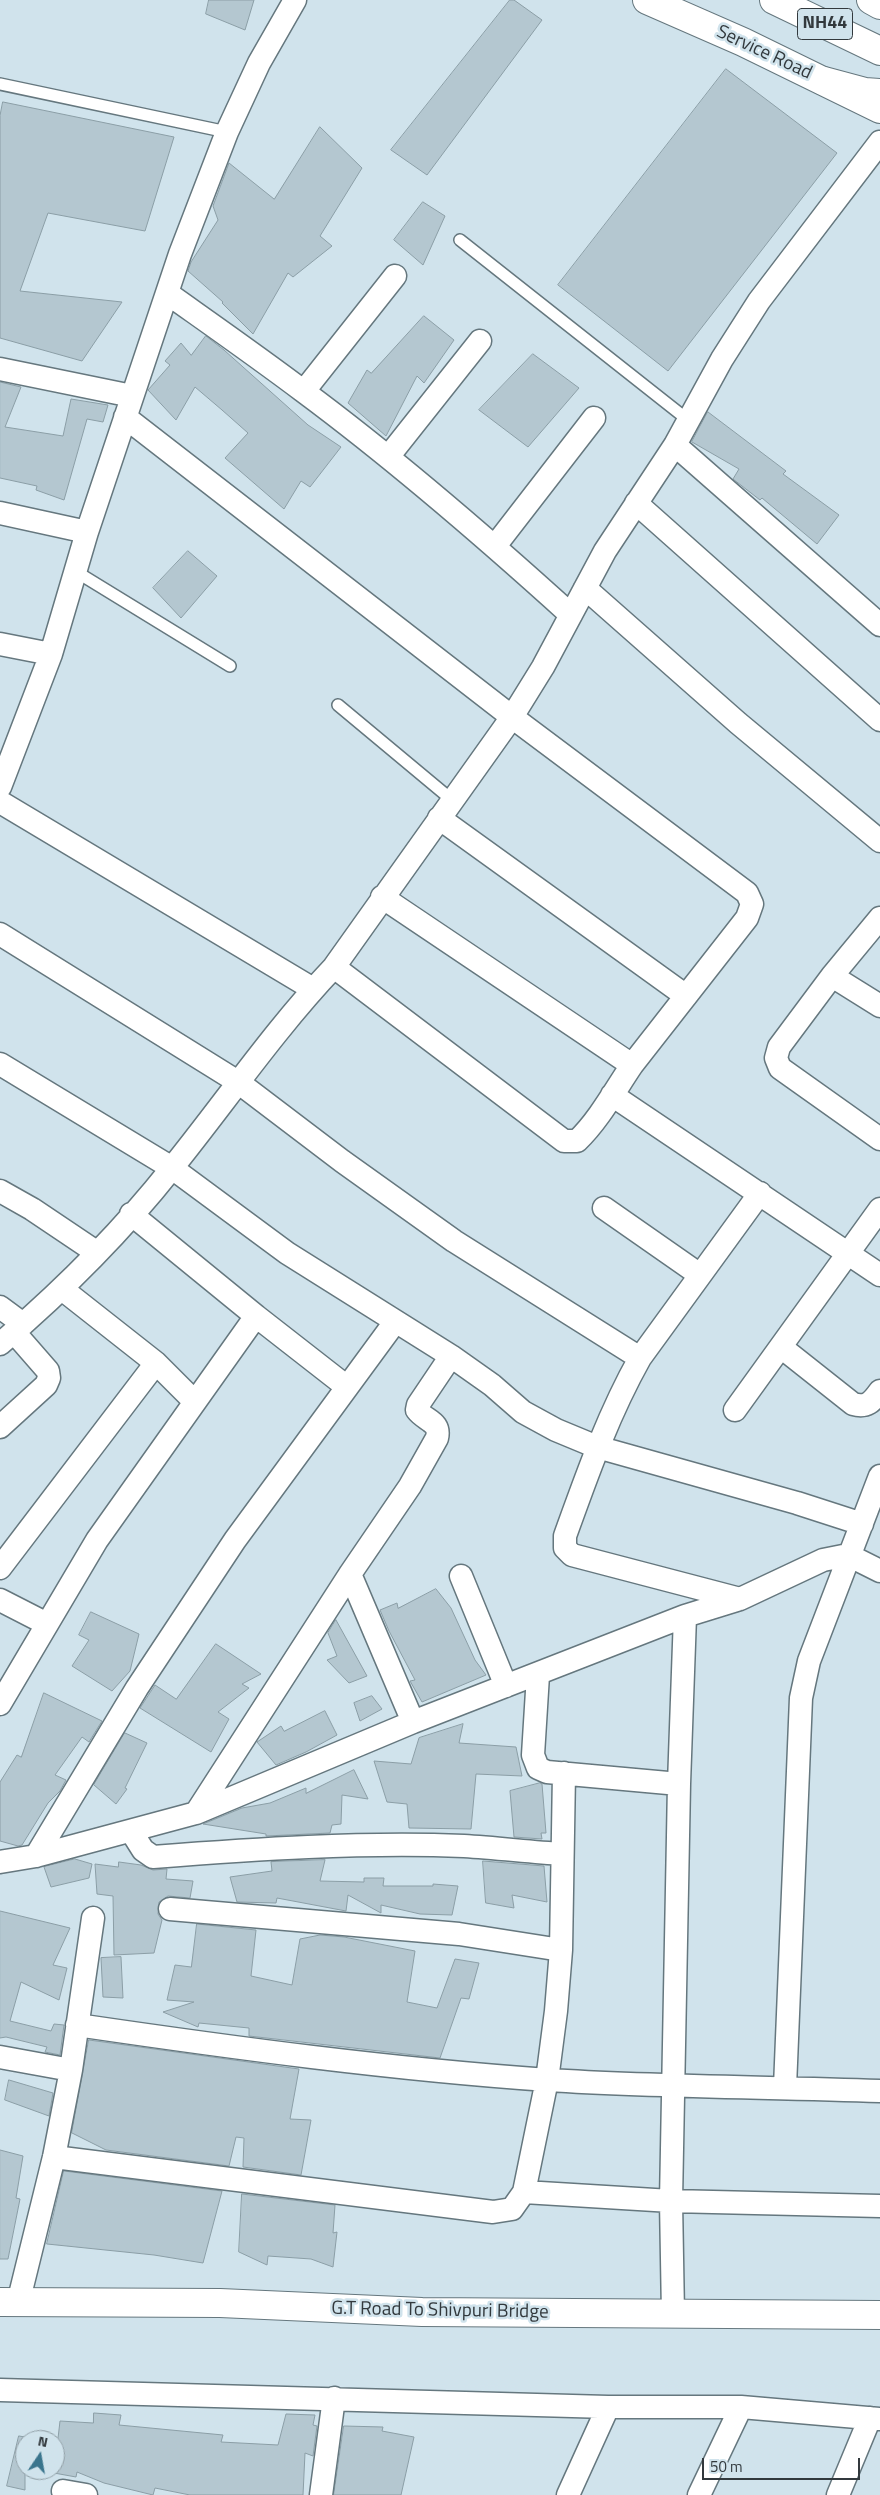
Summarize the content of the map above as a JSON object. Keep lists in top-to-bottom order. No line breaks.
{"streets":{"main road":["NH44","Service Road","G.T Road To Shivpuri Bridge"]},"scale_bar":"50 m","north":"top"}
